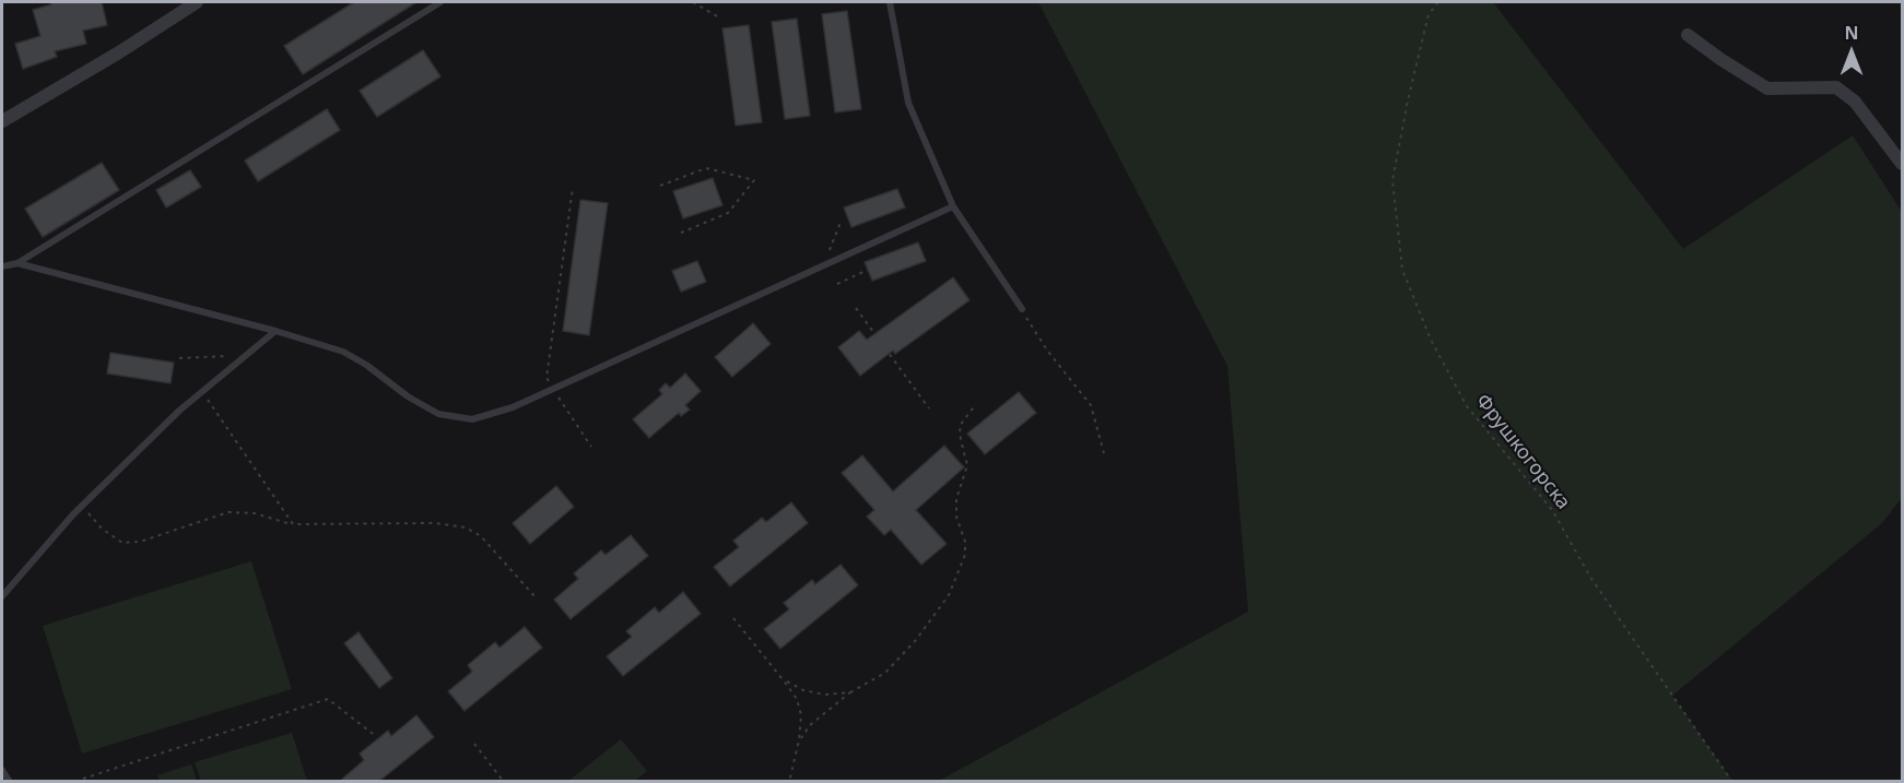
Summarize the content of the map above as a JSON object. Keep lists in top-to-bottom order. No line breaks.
{"streets":{"path":["Фрушкогорска"]},"north":"top"}
